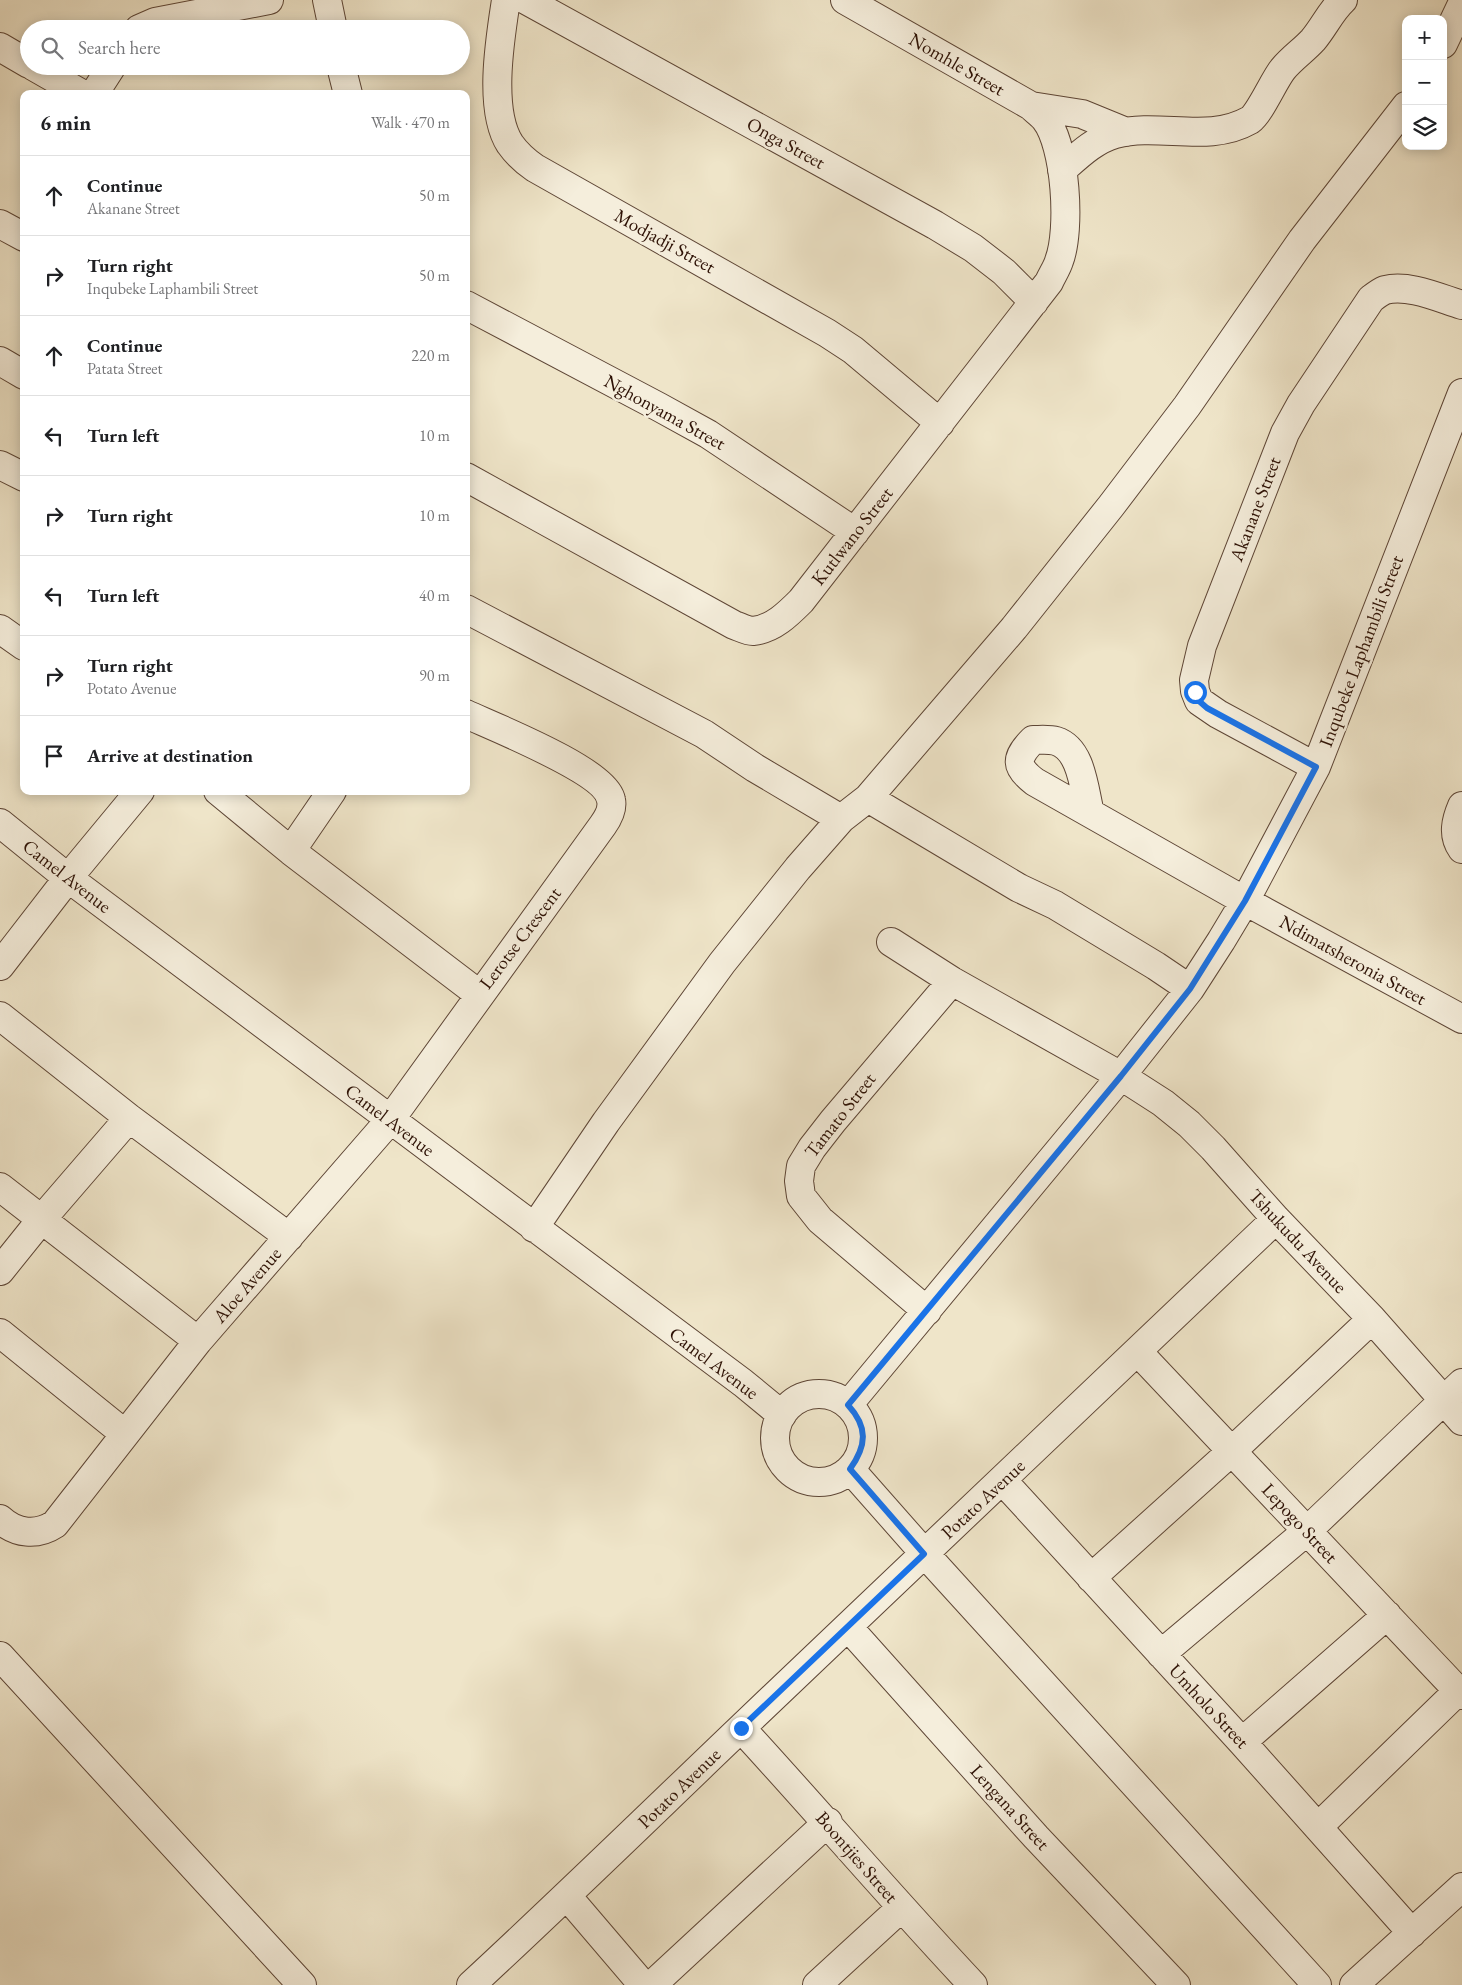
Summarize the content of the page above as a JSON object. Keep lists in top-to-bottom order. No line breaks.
{"streets":{"street":["Nomhle Street","Onga Street","Modjadji Street","Nghonyama Street","Akanane Street","Kutlwano Street","Inqubeke Laphambili Street","Camel Avenue","Lerotse Crescent","Ndimatsheronia Street","Tamato Street","Tshukudu Avenue","Aloe Avenue","Potato Avenue","Lepogo Street","Umholo Street","Lengana Street","Boontjies Street"]},"crossings":[["Nomhle Street","Kutlwano Street"],["Onga Street","Kutlwano Street"],["Modjadji Street","Kutlwano Street"],["Nghonyama Street","Kutlwano Street"],["Akanane Street","Inqubeke Laphambili Street"],["Inqubeke Laphambili Street","Camel Avenue"],["Inqubeke Laphambili Street","Ndimatsheronia Street"],["Inqubeke Laphambili Street","Tamato Street"],["Inqubeke Laphambili Street","Tshukudu Avenue"],["Tshukudu Avenue","Potato Avenue"],["Potato Avenue","Lepogo Street"],["Potato Avenue","Umholo Street"],["Potato Avenue","Lengana Street"],["Potato Avenue","Boontjies Street"]],"page":{"map_buttons":["+","−"],"search":"Search here","heading":["6 min","Walk · 470 m"],"list":[["Continue","Akanane Street","50 m"],["Turn right","Inqubeke Laphambili Street","50 m"],["Continue","Patata Street","220 m"],["Turn left","10 m"],["Turn right","10 m"],["Turn left","40 m"],["Turn right","Potato Avenue","90 m"],"Arrive at destination"]}}
